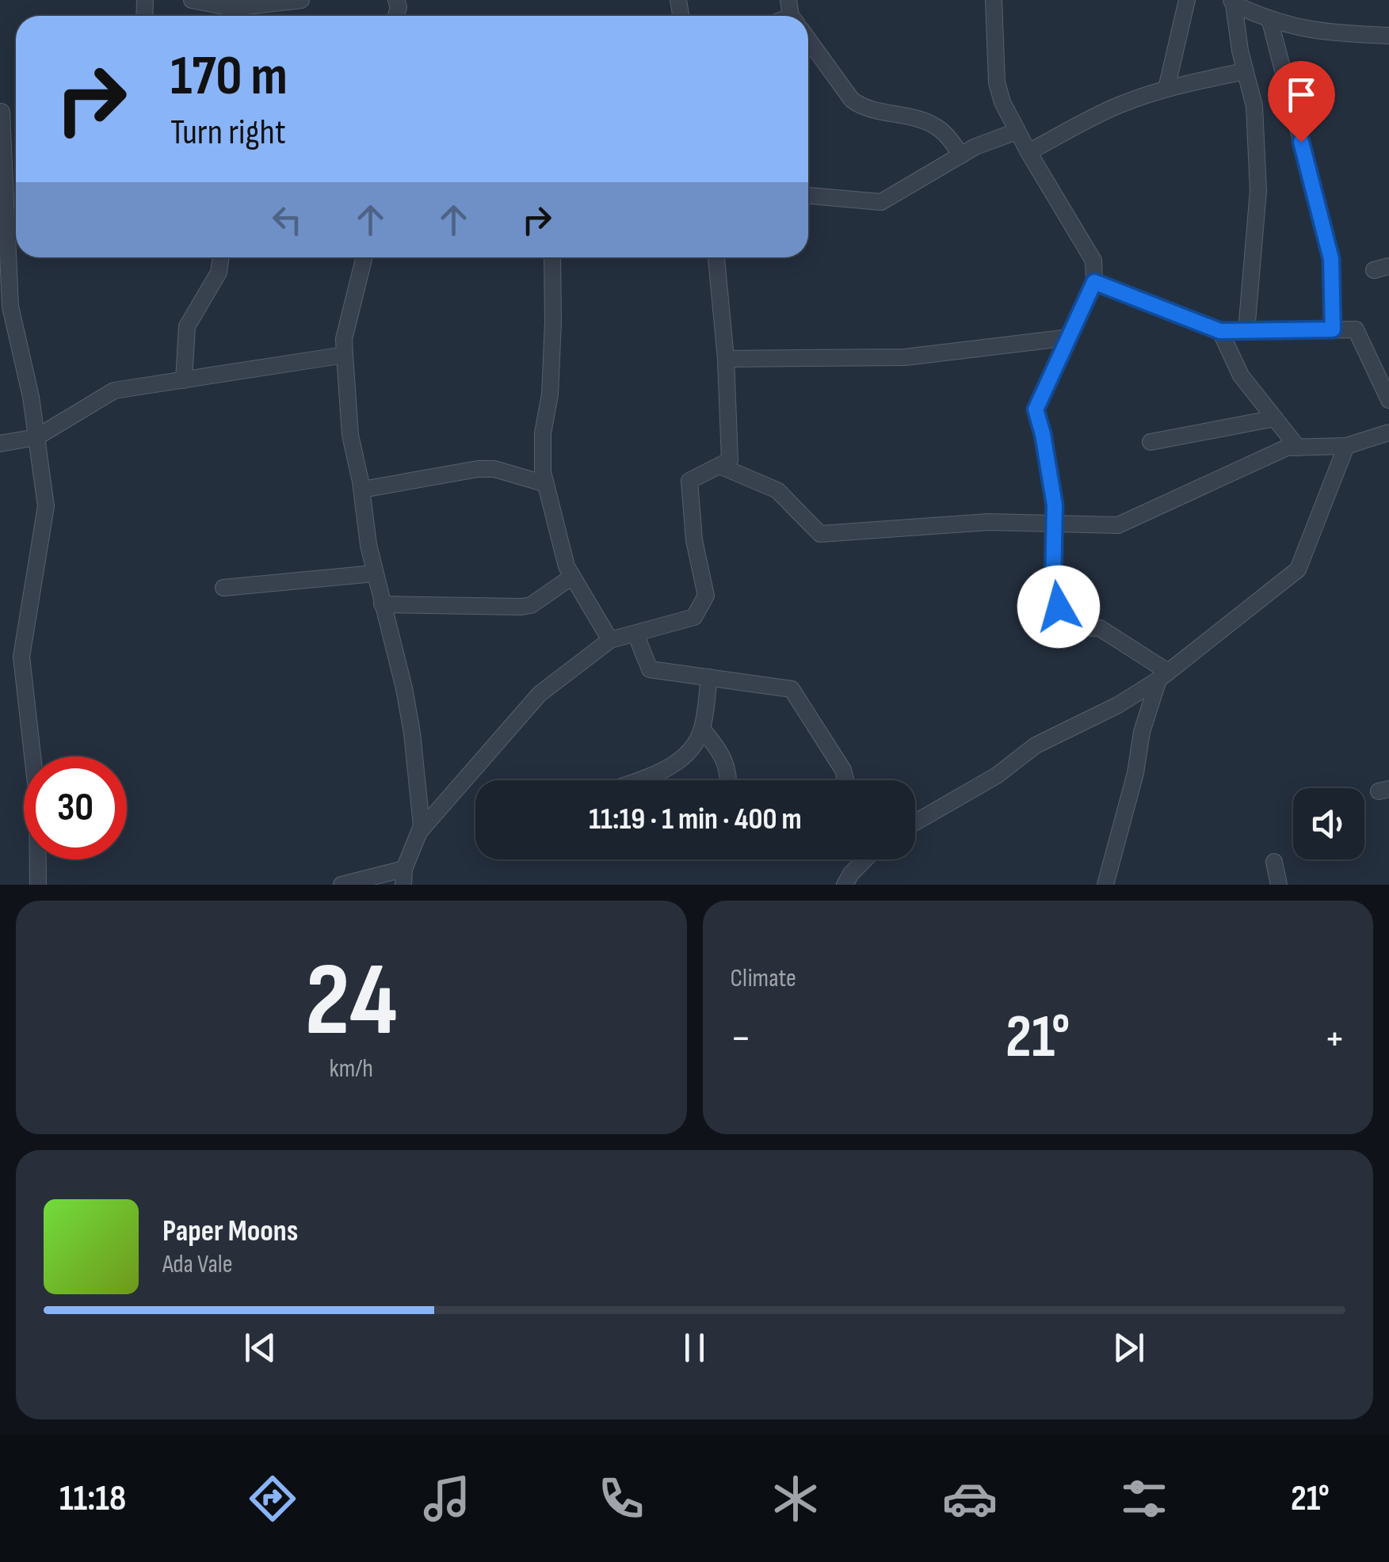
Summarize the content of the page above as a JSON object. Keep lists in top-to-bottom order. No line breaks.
{"page":{"turn":["170 m","Turn right"],"limit":"30","trip":"11:19 · 1 min · 400 m","tile":[["24","km/h"],"Climate"],"heat":["−","21°","+"],"song":["Paper Moons","Ada Vale"],"tabs":["11:18","21°"]}}
